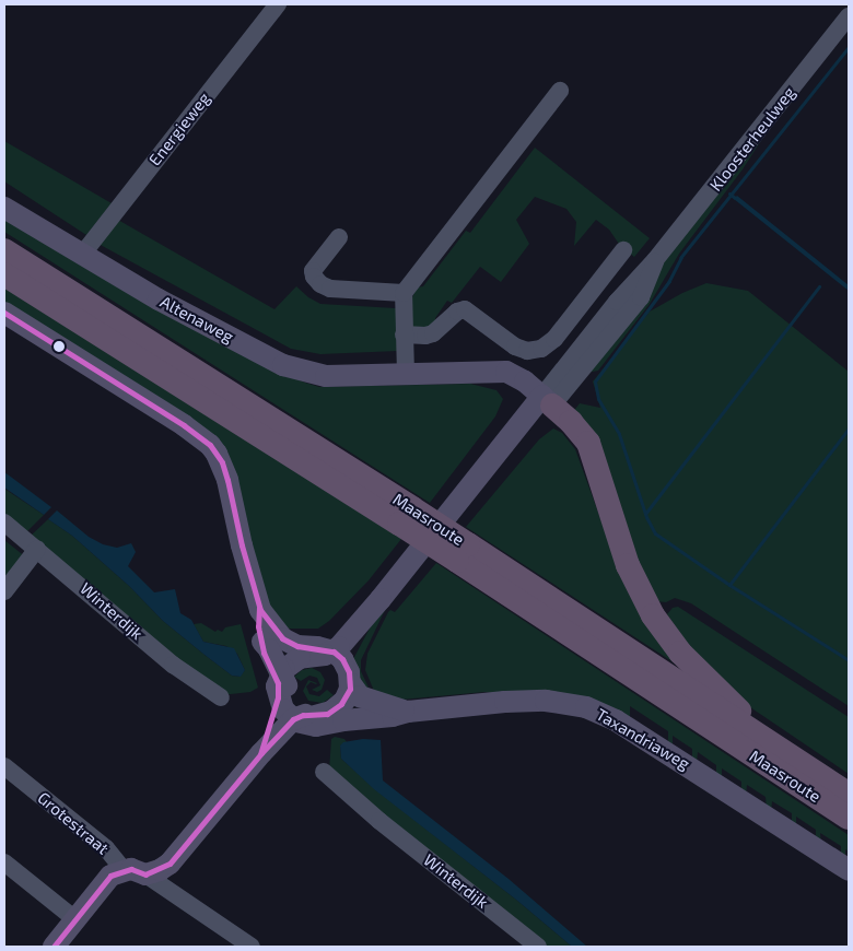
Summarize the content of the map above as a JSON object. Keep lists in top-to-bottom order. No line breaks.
{"streets":{"highway":["Maasroute"],"main road":["Altenaweg","Taxandriaweg"],"street":["Energieweg","Kloosterheulweg","Winterdijk","Grotestraat"]},"crossings":[["Energieweg","Altenaweg"],["Kloosterheulweg","Altenaweg"]]}
